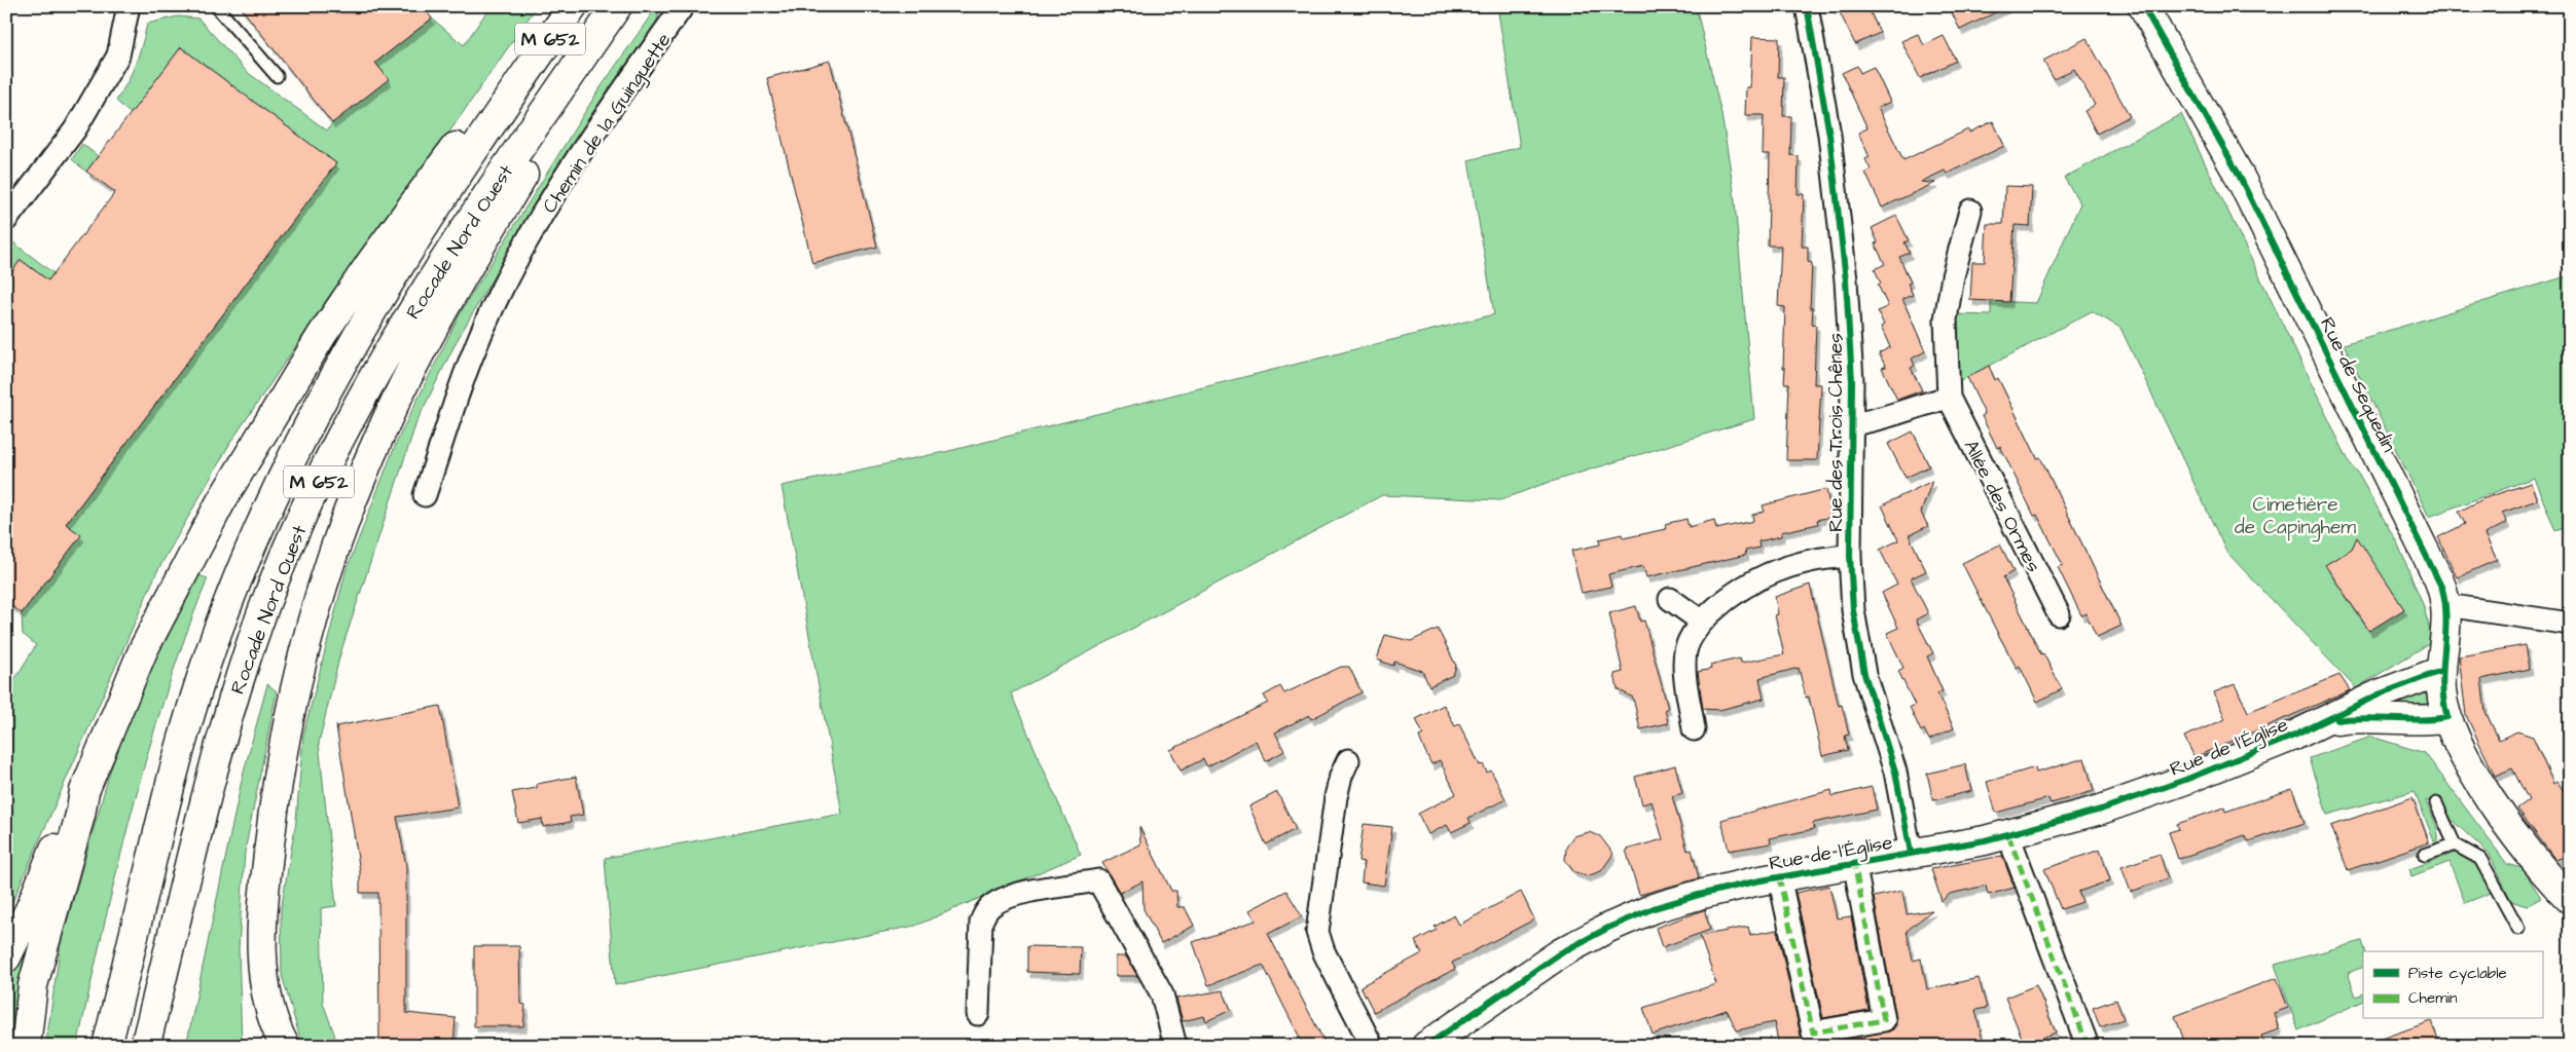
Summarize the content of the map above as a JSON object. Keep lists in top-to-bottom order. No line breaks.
{"streets":{"main road":["M 652","Rocade Nord Ouest","Rue de Sequedin","Rue de l'Église"],"street":["Chemin de la Guinguette","Rue des Trois Chênes","Allée des Ormes"]},"crossings":[["Rue des Trois Chênes","Rue de l'Église"]],"parks":["Cimetière de Capinghem"],"legend":["Piste cyclable","Chemin"]}
